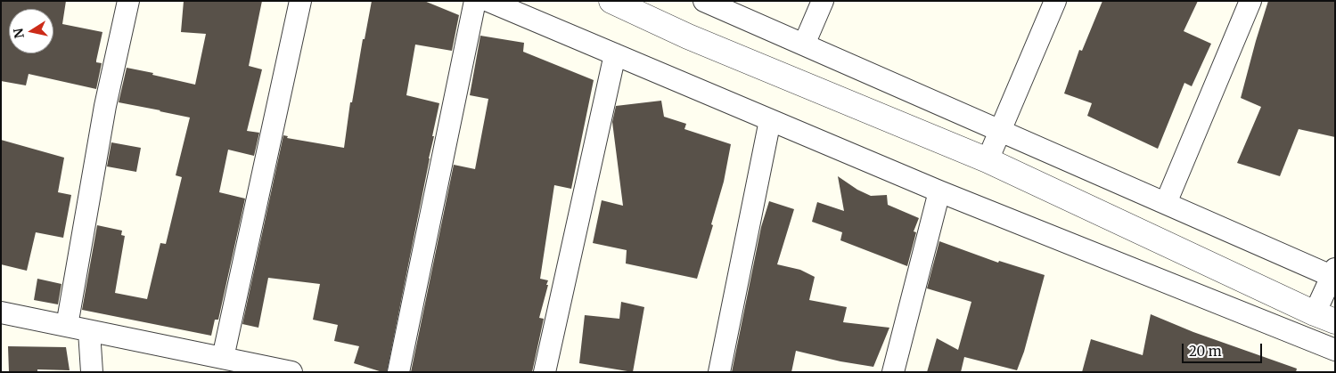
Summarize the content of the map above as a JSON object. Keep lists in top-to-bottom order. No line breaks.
{"scale_bar":"20 m","north":"left"}
